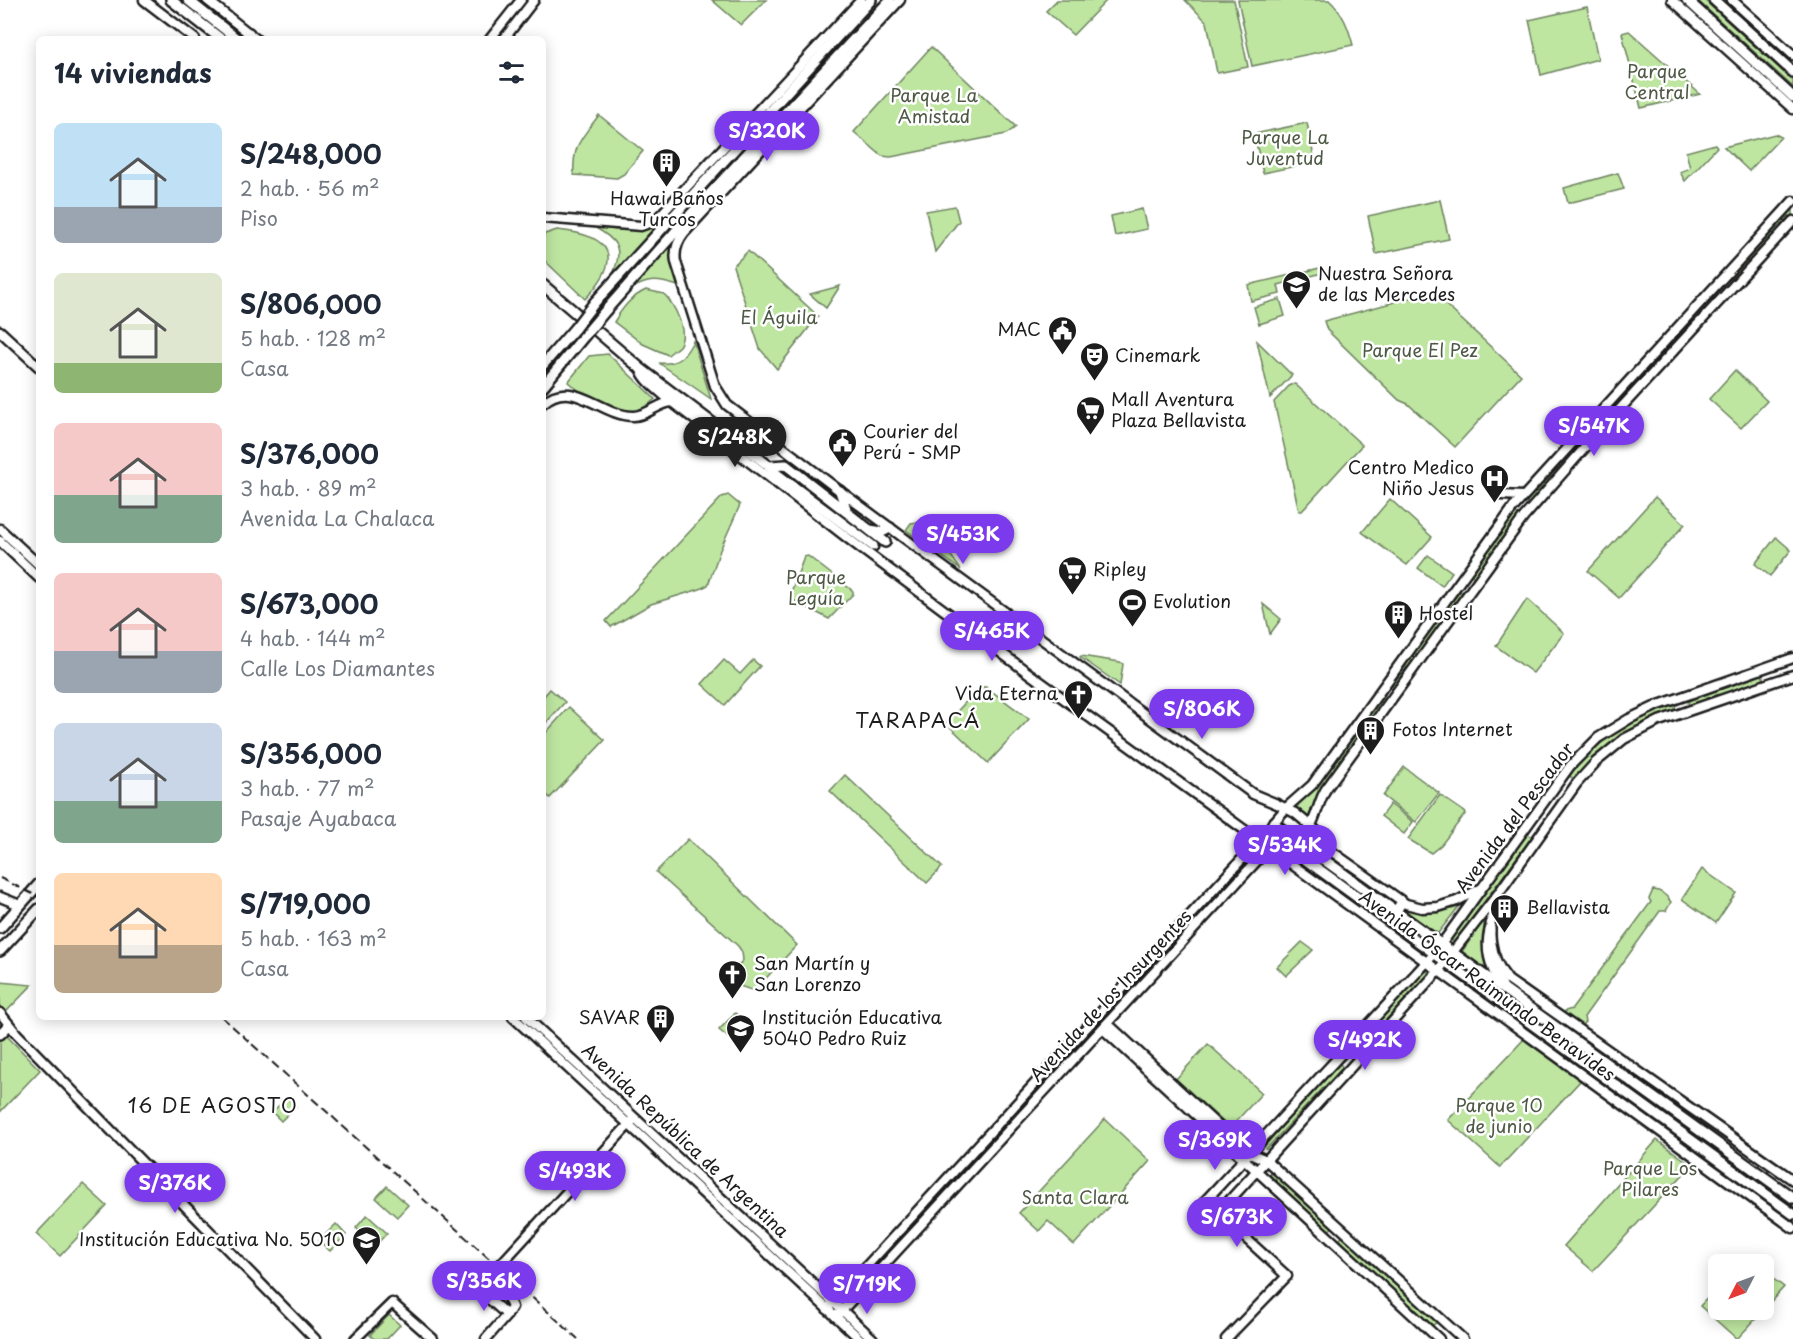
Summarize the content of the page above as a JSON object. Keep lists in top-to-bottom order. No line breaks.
{"streets":{"main road":["Avenida del Pescador","Avenida Óscar Raimundo Benavides","Avenida de los Insurgentes","Avenida República de Argentina"]},"crossings":[["Avenida del Pescador","Avenida Óscar Raimundo Benavides"],["Avenida Óscar Raimundo Benavides","Avenida de los Insurgentes"],["Avenida de los Insurgentes","Avenida República de Argentina"]],"districts":["TARAPACÁ","16 DE AGOSTO"],"parks":["Parque Central","Parque La Amistad","Parque La Juventud","El Águila","Parque El Pez","Parque Leguía","Parque 10 de junio","Parque Los Pilares","Santa Clara"],"places":{"building":["Hawai Baños Turcos","Hostel","Fotos Internet","Bellavista","SAVAR"],"school or university":["Nuestra Señora de las Mercedes","Institución Educativa 5040 Pedro Ruiz","Institución Educativa No. 5010"],"public building":["MAC","Courier del Perú - SMP"],"theatre":["Cinemark"],"supermarket":["Mall Aventura Plaza Bellavista","Ripley"],"hospital":["Centro Medico Niño Jesus"],"sports":["Evolution"],"church":["Vida Eterna","San Martín y San Lorenzo"]},"north":"bottom left","page":{"heading":"14 viviendas","list":[{"name":"S/248,000","note":"2 hab. · 56 m² · Piso"},{"name":"S/806,000","note":"5 hab. · 128 m² · Casa"},{"name":"S/376,000","note":"3 hab. · 89 m² · Avenida La Chalaca"},{"name":"S/673,000","note":"4 hab. · 144 m² · Calle Los Diamantes"},{"name":"S/356,000","note":"3 hab. · 77 m² · Pasaje Ayabaca"},{"name":"S/719,000","note":"5 hab. · 163 m² · Casa"}],"price":["S/320K","S/547K","S/248K","S/453K","S/465K","S/806K","S/534K","S/492K","S/369K","S/493K","S/376K","S/673K","S/356K","S/719K"]}}
